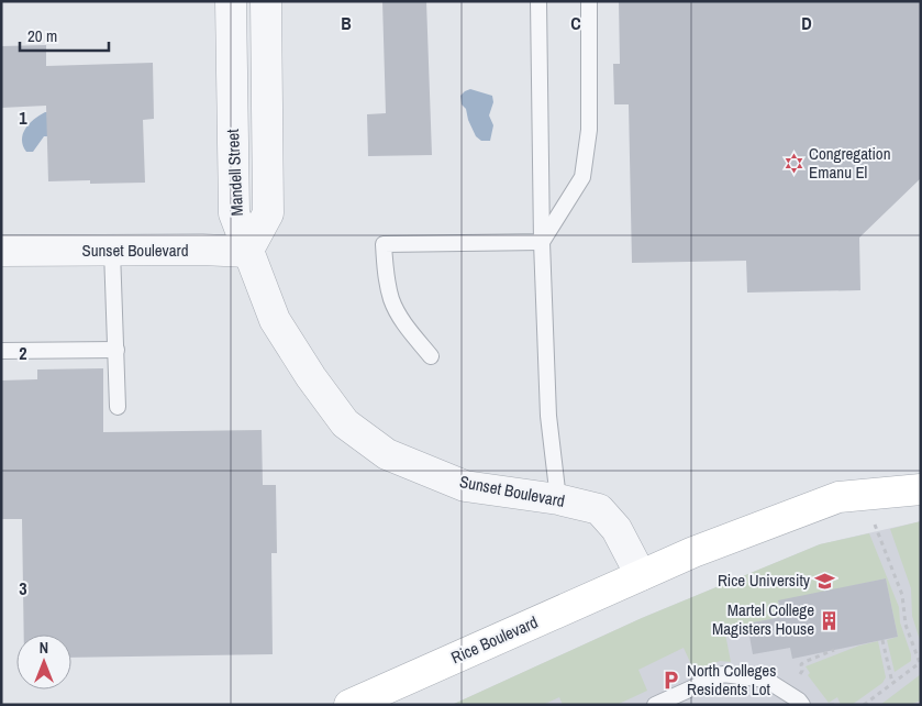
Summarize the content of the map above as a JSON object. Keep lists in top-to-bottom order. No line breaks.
{"streets":{"main road":["Rice Boulevard"],"street":["Mandell Street","Sunset Boulevard"]},"crossings":[["Mandell Street","Sunset Boulevard"],["Sunset Boulevard","Rice Boulevard"]],"places":{"synagogue":["Congregation Emanu El"],"school or university":["Rice University"],"building":["Martel College Magisters House"],"parking":["North Colleges Residents Lot"]},"scale_bar":"20 m","north":"top","grid":{"columns":["B","C","D"],"rows":["1","2","3"]}}
